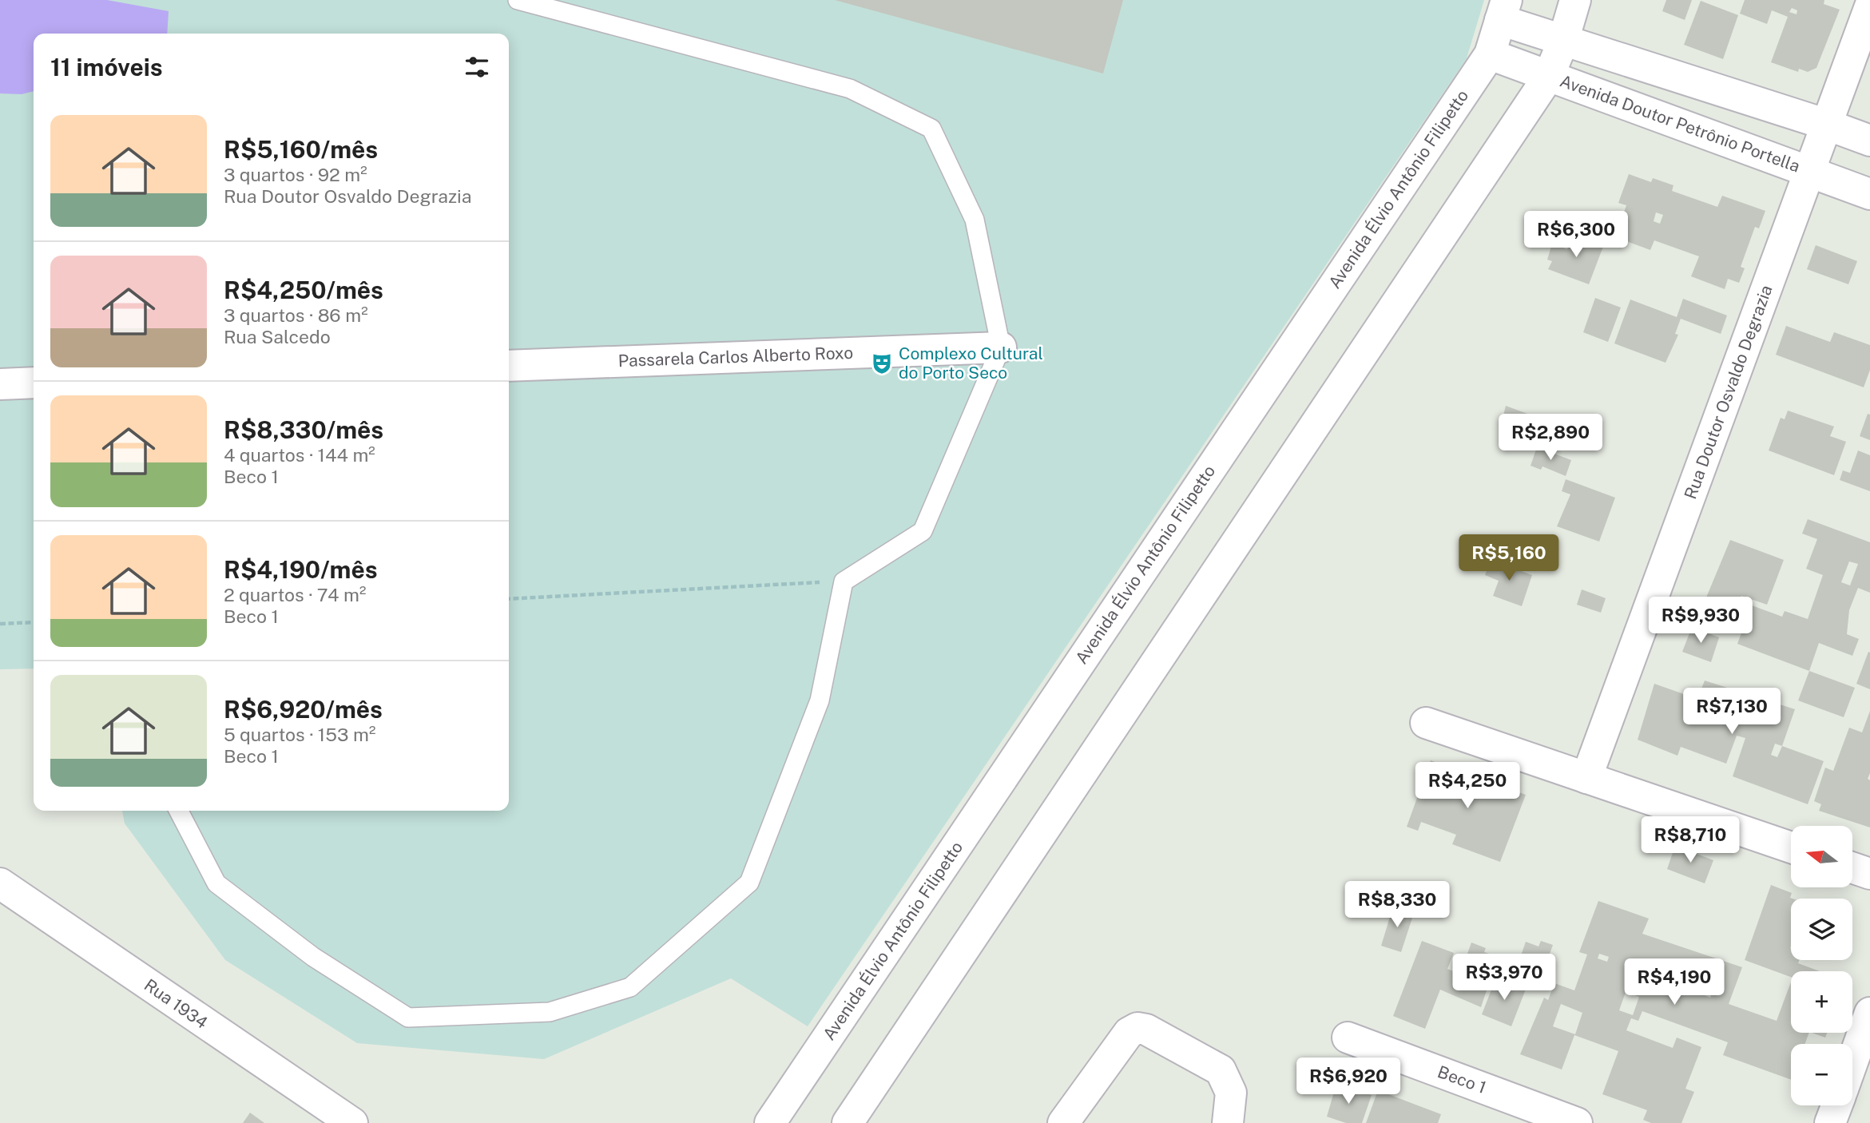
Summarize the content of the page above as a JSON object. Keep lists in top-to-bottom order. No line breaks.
{"streets":{"street":["Avenida Doutor Petrônio Portella","Avenida Élvio Antônio Filipetto","Passarela Carlos Alberto Roxo","Rua Doutor Osvaldo Degrazia","Rua 1934","Beco 1"]},"crossings":[["Avenida Doutor Petrônio Portella","Avenida Élvio Antônio Filipetto"],["Avenida Doutor Petrônio Portella","Rua Doutor Osvaldo Degrazia"]],"places":{"theatre":["Complexo Cultural do Porto Seco"]},"north":"left","page":{"heading":"11 imóveis","list":[{"name":"R$5,160/mês","note":"3 quartos · 92 m² · Rua Doutor Osvaldo Degrazia"},{"name":"R$4,250/mês","note":"3 quartos · 86 m² · Rua Salcedo"},{"name":"R$8,330/mês","note":"4 quartos · 144 m² · Beco 1"},{"name":"R$4,190/mês","note":"2 quartos · 74 m² · Beco 1"},{"name":"R$6,920/mês","note":"5 quartos · 153 m² · Beco 1"}],"price":["R$6,300","R$2,890","R$5,160","R$9,930","R$7,130","R$4,250","R$8,710","R$8,330","R$3,970","R$4,190","R$6,920"],"map_buttons":["+","−"]}}
